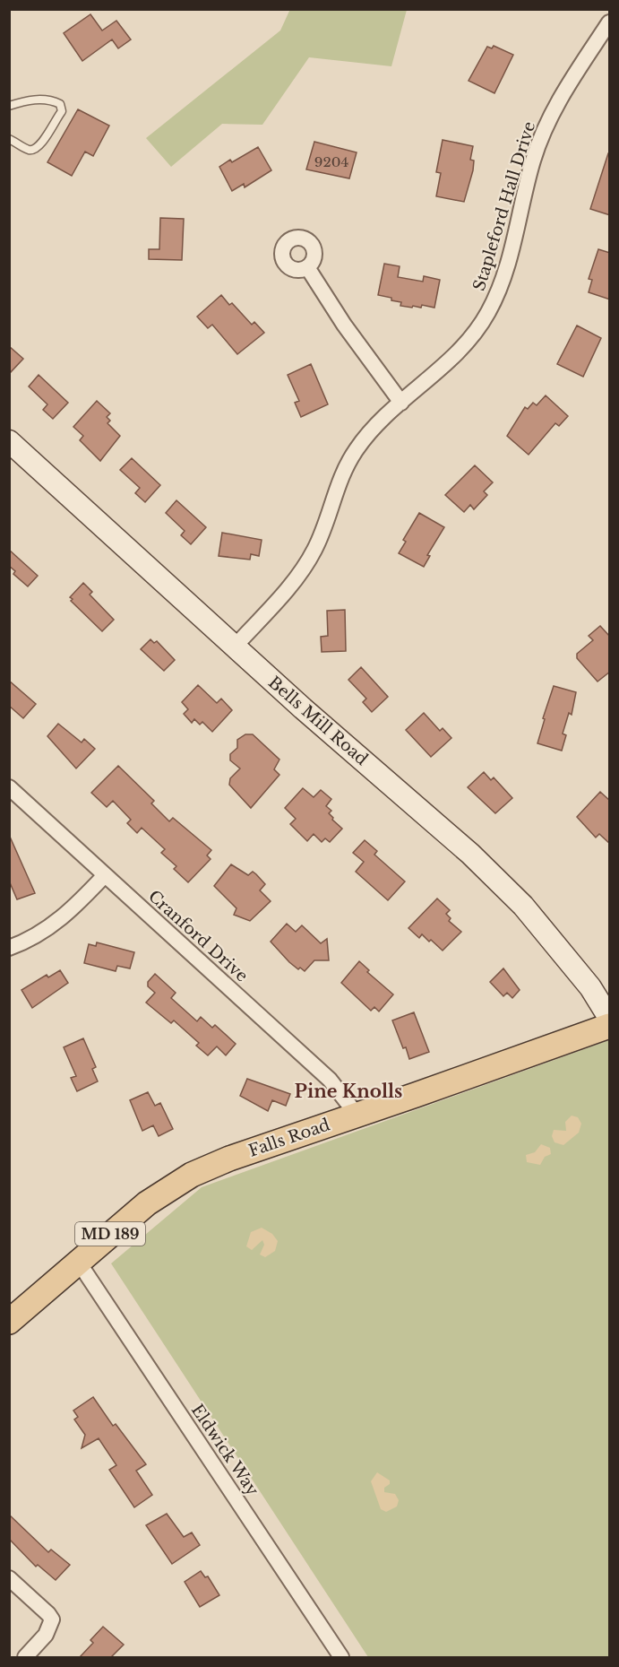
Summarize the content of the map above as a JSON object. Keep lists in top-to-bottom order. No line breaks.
{"streets":{"main road":["Falls Road","MD 189"],"street":["Stapleford Hall Drive","Bells Mill Road","Cranford Drive","Eldwick Way"]},"crossings":[["Stapleford Hall Drive","Bells Mill Road"],["Cranford Drive","Falls Road"],["Falls Road","Eldwick Way"]],"districts":["Pine Knolls"],"house_numbers":["9204"]}
